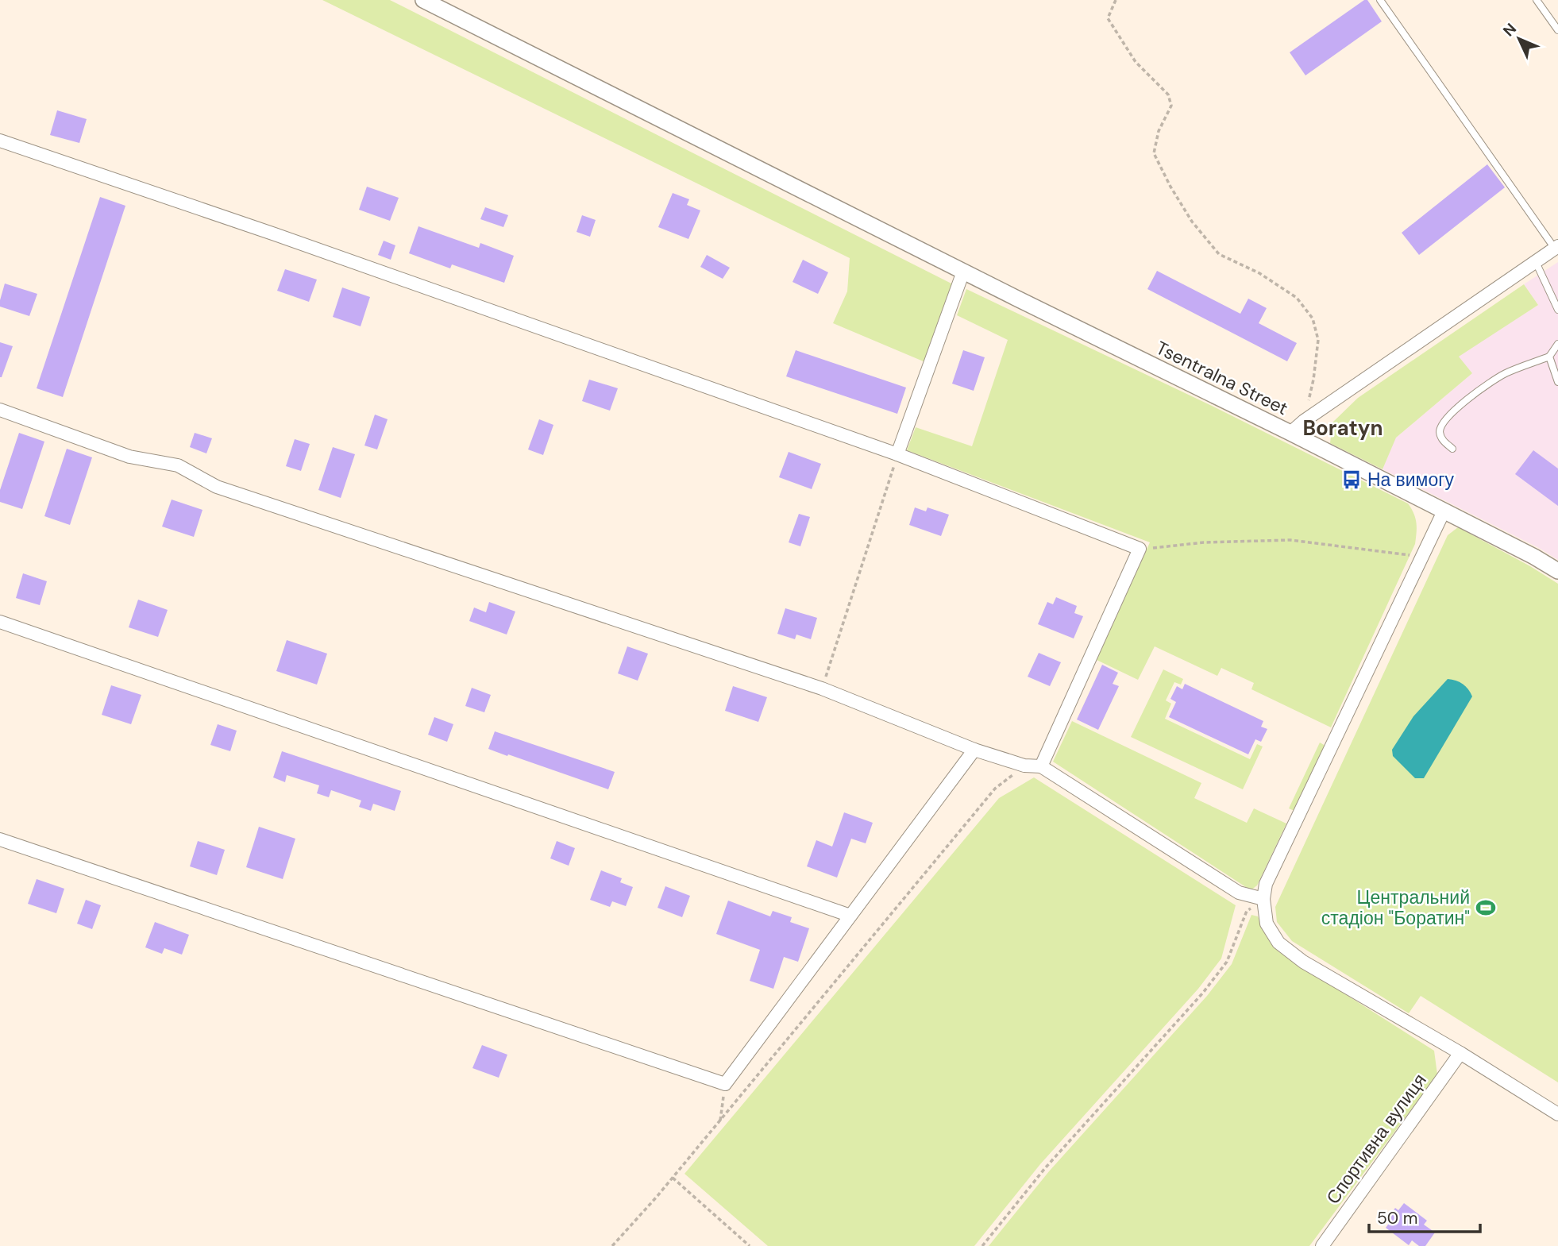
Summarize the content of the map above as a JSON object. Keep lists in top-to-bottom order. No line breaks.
{"streets":{"street":["Tsentralna Street","Спортивна вулиця"]},"districts":["Boratyn"],"places":{"bus stop":["На вимогу"],"sports":["Центральний стадіон \"Боратин\""]},"scale_bar":"50 m","north":"top left"}
